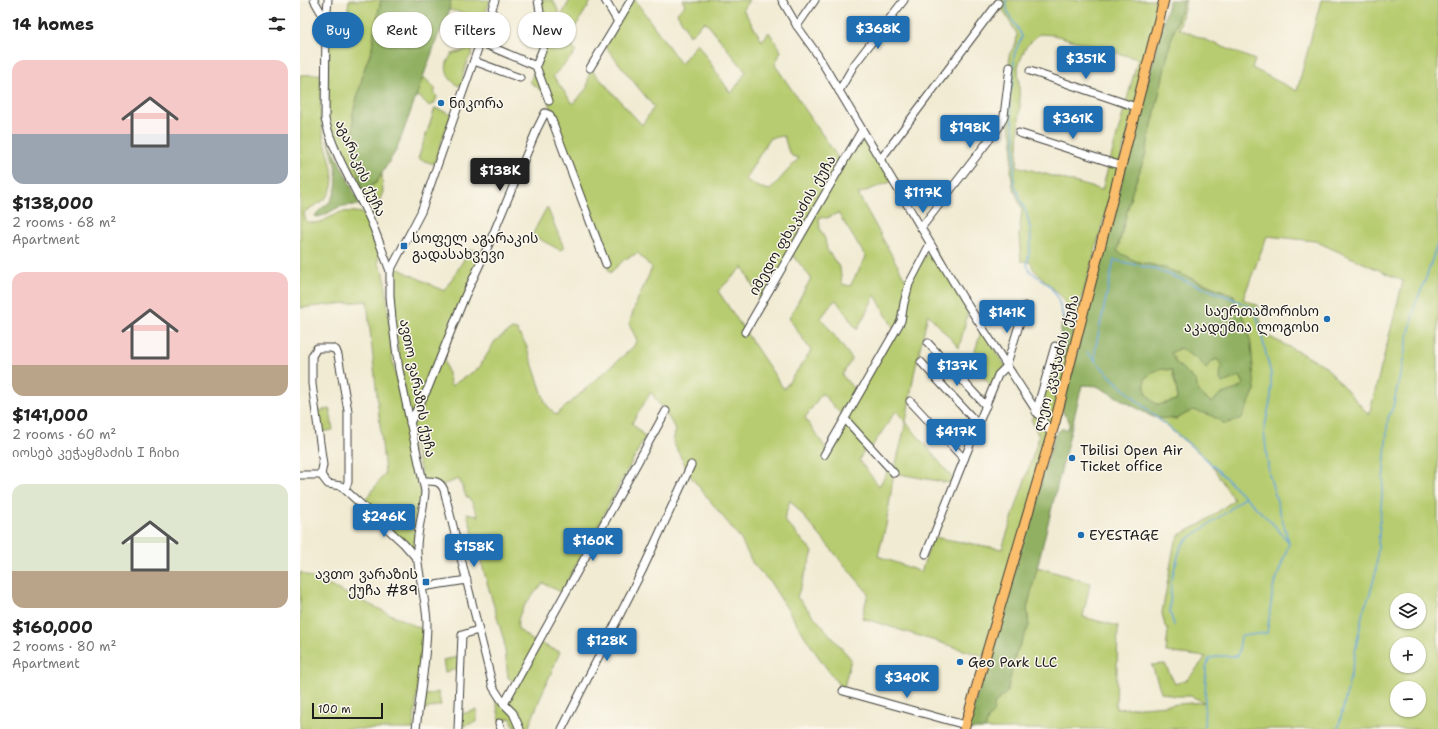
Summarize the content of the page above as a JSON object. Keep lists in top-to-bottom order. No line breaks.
{"streets":{"main road":["ლეო კვაჭაძის ქუჩა"],"street":["აგარაკის ქუჩა","იმედო ფხაკაძის ქუჩა","ავთო ვარაზის ქუჩა"]},"crossings":[["აგარაკის ქუჩა","ავთო ვარაზის ქუჩა"]],"places":{"other":["ნიკორა","საერთაშორისო აკადემია ლოგოსი","Tbilisi Open Air Ticket office","EYESTAGE","Geo Park LLC"],"transit":["სოფელ აგარაკის გადასახვევი","ავთო ვარაზის ქუჩა #89"]},"scale_bar":"100 m","page":{"heading":"14 homes","chip":["Buy","Rent","Filters","New"],"price":["$368K","$351K","$361K","$198K","$138K","$117K","$141K","$137K","$417K","$246K","$160K","$158K","$128K","$340K"],"list":[{"name":"$138,000","note":"2 rooms · 68 m² · Apartment"},{"name":"$141,000","note":"2 rooms · 60 m² · იოსებ კეჭაყმაძის I ჩიხი"},{"name":"$160,000","note":"2 rooms · 80 m² · Apartment"}],"map_buttons":["+","−"],"scale":"100 m"}}
